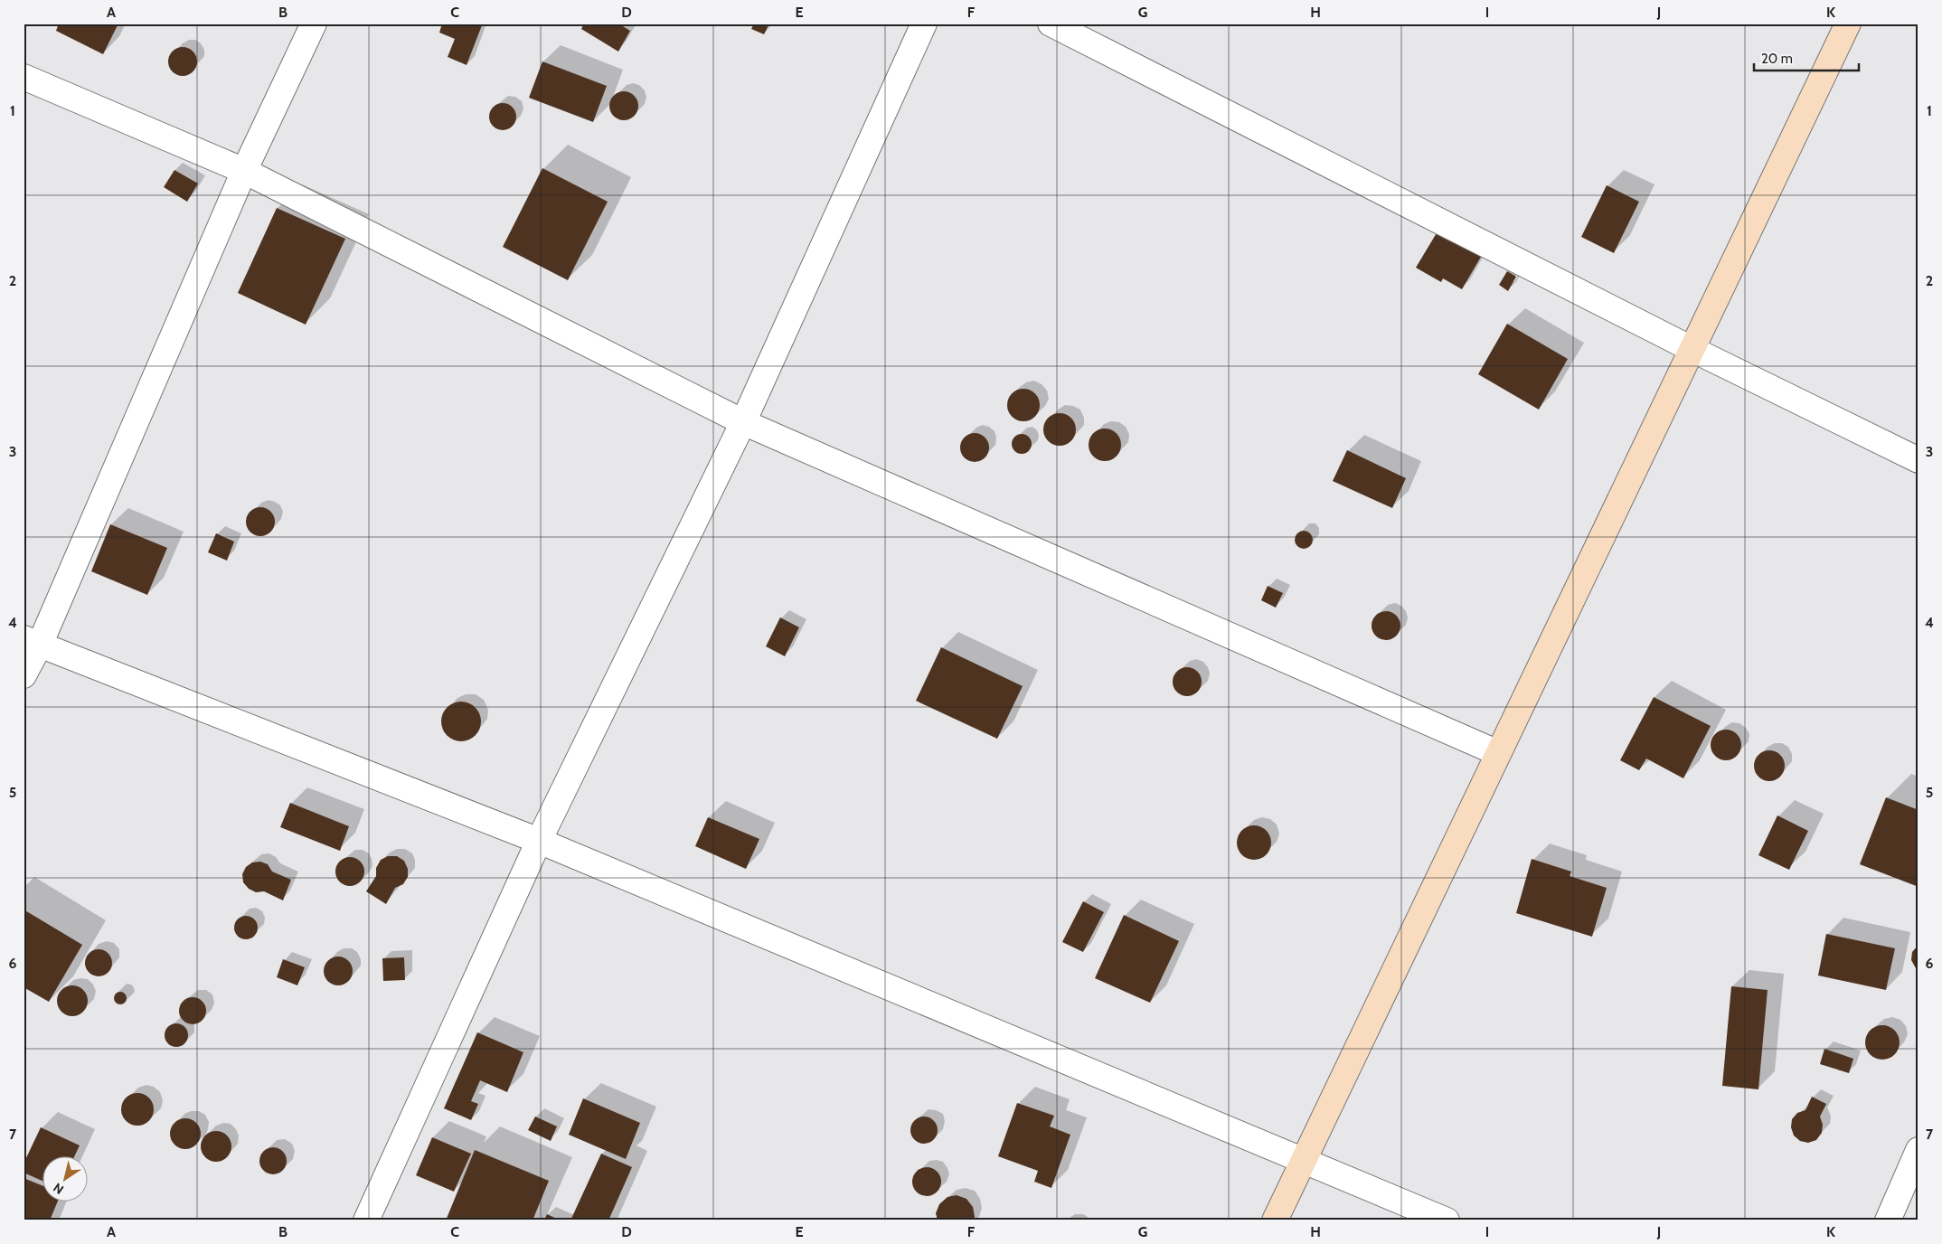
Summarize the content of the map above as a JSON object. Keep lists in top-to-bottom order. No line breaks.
{"scale_bar":"20 m","north":"bottom left","grid":{"columns":["A","B","C","D","E","F","G","H","I","J","K"],"rows":["1","2","3","4","5","6","7"]}}
